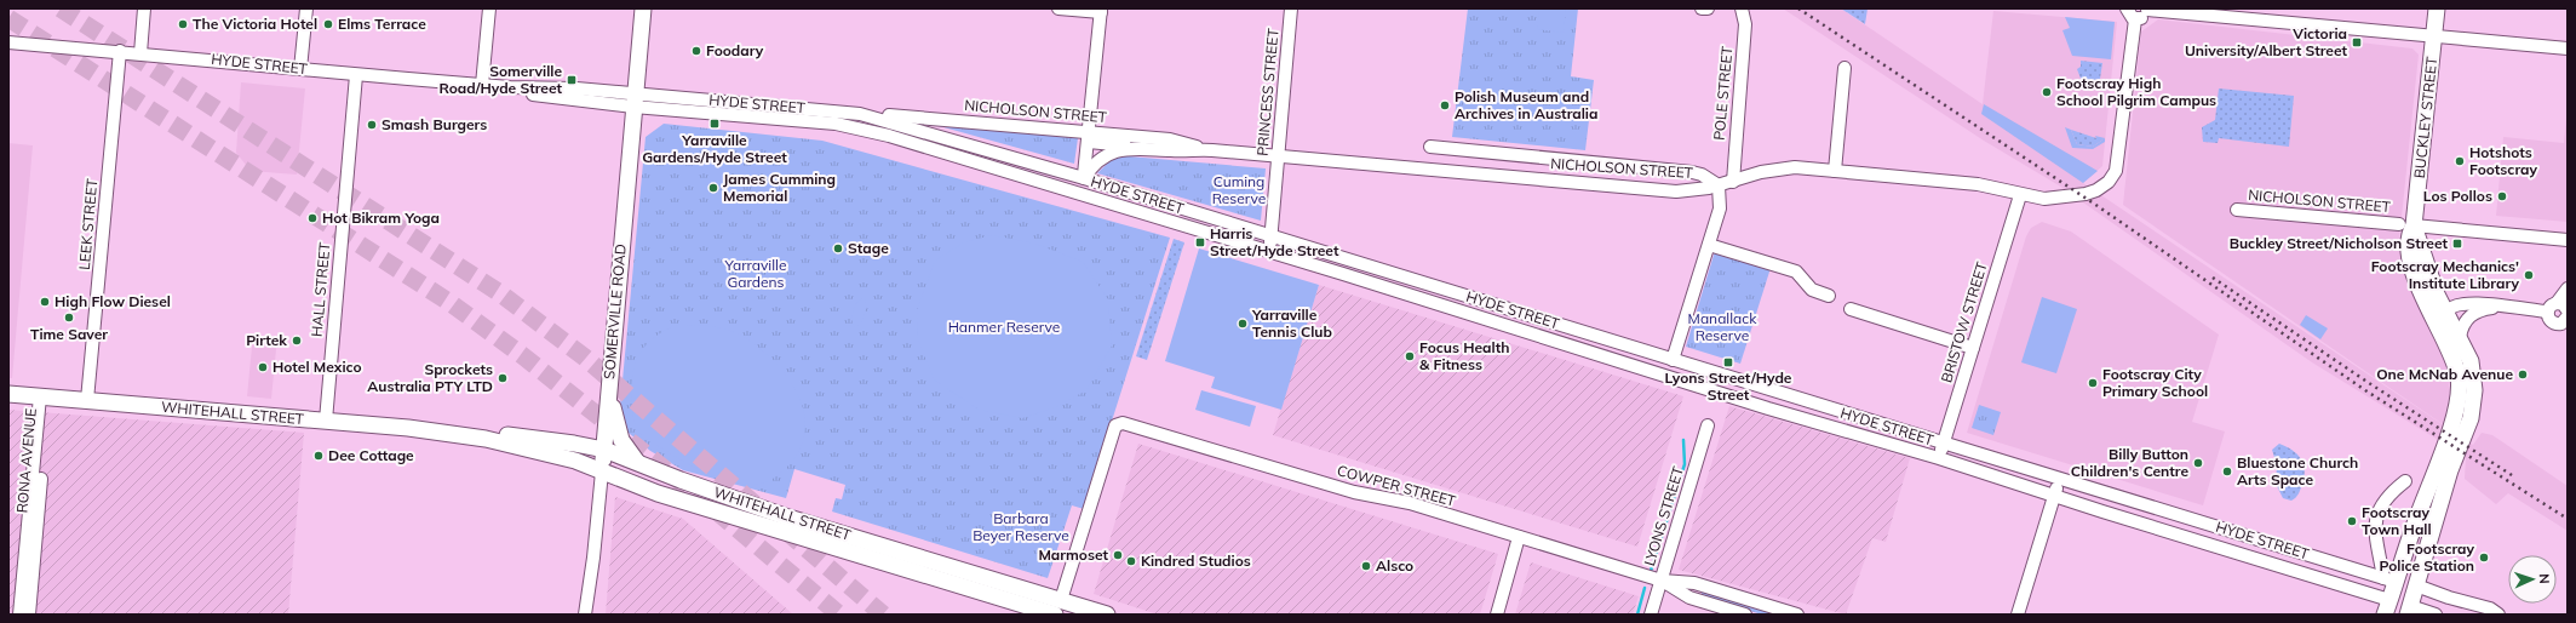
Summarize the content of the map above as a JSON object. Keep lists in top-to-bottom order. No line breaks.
{"streets":{"main road":["HYDE STREET","BUCKLEY STREET","SOMERVILLE ROAD","WHITEHALL STREET"],"street":["PRINCESS STREET","POLE STREET","NICHOLSON STREET","LEEK STREET","HALL STREET","BRISTOW STREET","RONA AVENUE","COWPER STREET","LYONS STREET"]},"crossings":[["HYDE STREET","PRINCESS STREET"],["HYDE STREET","NICHOLSON STREET"],["HYDE STREET","BUCKLEY STREET"],["HYDE STREET","LEEK STREET"],["HYDE STREET","HALL STREET"],["HYDE STREET","SOMERVILLE ROAD"],["HYDE STREET","BRISTOW STREET"],["PRINCESS STREET","NICHOLSON STREET"],["POLE STREET","NICHOLSON STREET"],["NICHOLSON STREET","BUCKLEY STREET"],["NICHOLSON STREET","BRISTOW STREET"],["LEEK STREET","WHITEHALL STREET"],["HALL STREET","WHITEHALL STREET"],["SOMERVILLE ROAD","WHITEHALL STREET"],["WHITEHALL STREET","RONA AVENUE"],["WHITEHALL STREET","COWPER STREET"],["COWPER STREET","LYONS STREET"]],"parks":["Cuming Reserve","Yarraville Gardens","Manallack Reserve","Hanmer Reserve","Barbara Beyer Reserve"],"places":{"other":["The Victoria Hotel","Elms Terrace","Foodary","Footscray High School Pilgrim Campus","Polish Museum and Archives in Australia","Smash Burgers","Hotshots Footscray","James Cumming Memorial","Los Pollos","Hot Bikram Yoga","Stage","Footscray Mechanics' Institute Library","High Flow Diesel","Time Saver","Yarraville Tennis Club","Pirtek","Focus Health & Fitness","Hotel Mexico","One McNab Avenue","Sprockets Australia PTY LTD","Footscray City Primary School","Dee Cottage","Billy Button Children's Centre","Bluestone Church Arts Space","Footscray Town Hall","Marmoset","Footscray Police Station","Kindred Studios","Alsco"],"transit":["Victoria University/Albert Street","Somerville Road/Hyde Street","Yarraville Gardens/Hyde Street","Harris Street/Hyde Street","Buckley Street/Nicholson Street","Lyons Street/Hyde Street"]},"north":"right"}
